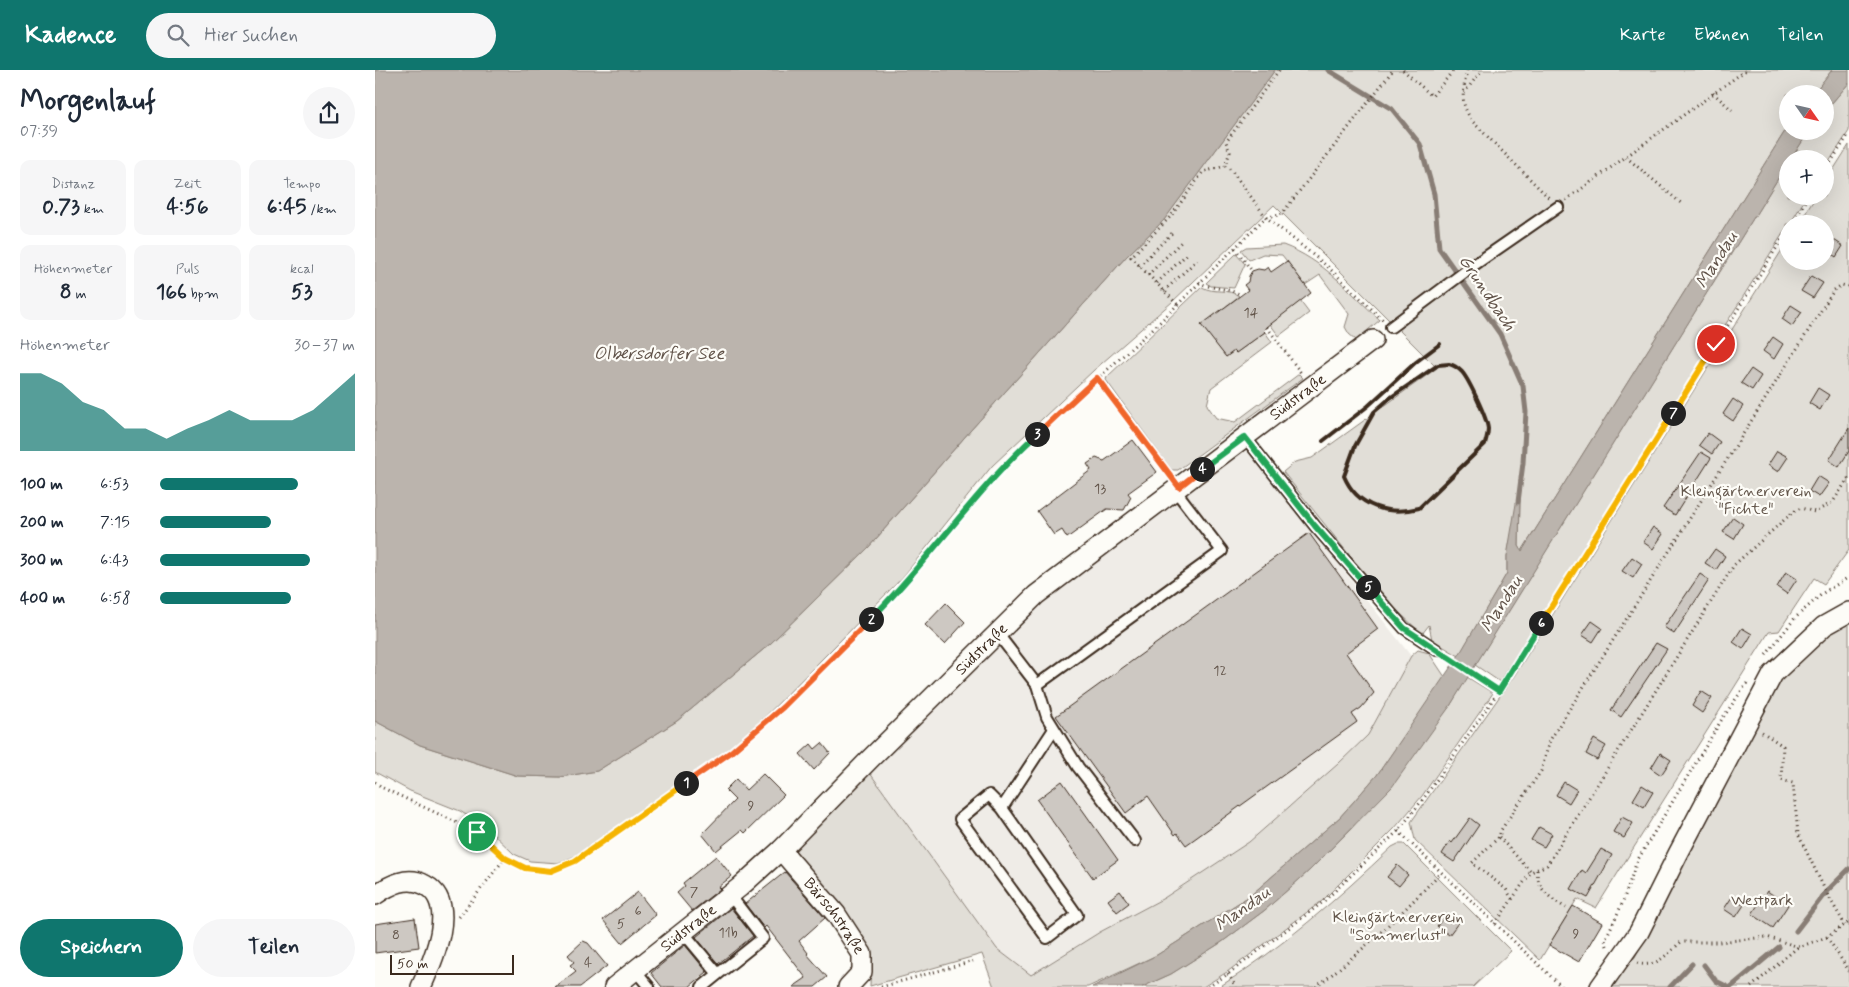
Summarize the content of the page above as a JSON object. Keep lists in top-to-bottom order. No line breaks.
{"streets":{"street":["Südstraße","Bärschstraße"]},"crossings":[["Südstraße","Bärschstraße"]],"water":["Mandau","Grundbach","Olbersdorfer See"],"parks":["Kleingärtnerverein \"Fichte\"","Westpark","Kleingärtnerverein \"Sommerlust\""],"house_numbers":["14","13","12","9","7","6","5","11b","9","8","4"],"scale_bar":"50 m","north":"bottom right","page":{"header":"Kadence","search":"Hier suchen","nav":["Karte","Ebenen","Teilen"],"heading":["Morgenlauf","07:39"],"map_buttons":["+","−"],"stats":[["Distanz","0.73 km"],["Zeit","4:56"],["Tempo","6:45 /km"],["Höhenmeter","8 m"],["Puls","166 bpm"],["kcal","53"]],"chart":["Höhenmeter","30–37 m"],"pins":["7","3","4","5","2","6","1"],"list":[{"name":"100 m","note":"6:53"},{"name":"200 m","note":"7:15"},{"name":"300 m","note":"6:43"},{"name":"400 m","note":"6:58"}],"buttons":["Speichern","Teilen"],"scale":"50 m"}}
